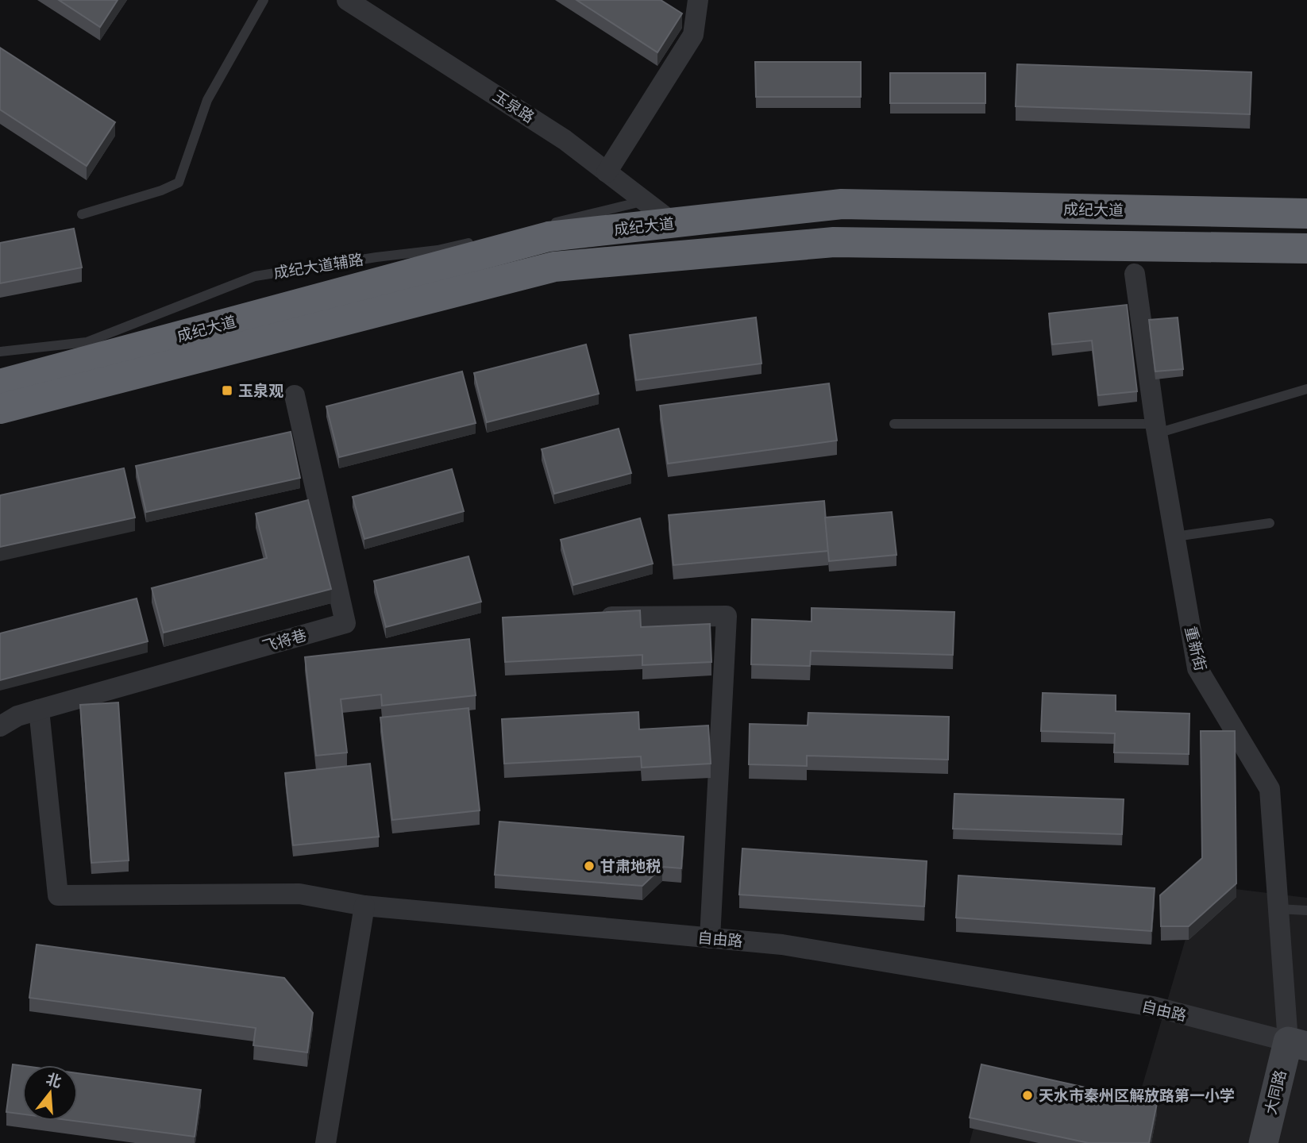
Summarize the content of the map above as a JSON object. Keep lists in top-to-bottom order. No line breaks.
{"streets":{"highway":["成纪大道"],"main road":["大同路"],"street":["玉泉路","飞将巷","重新街","自由路"],"lane":["成纪大道辅路"]},"crossings":[["玉泉路","成纪大道"],["飞将巷","自由路"],["重新街","自由路"],["重新街","大同路"],["自由路","大同路"]],"places":{"transit":["玉泉观"],"other":["甘肃地税","天水市秦州区解放路第一小学"]},"north":"top"}
